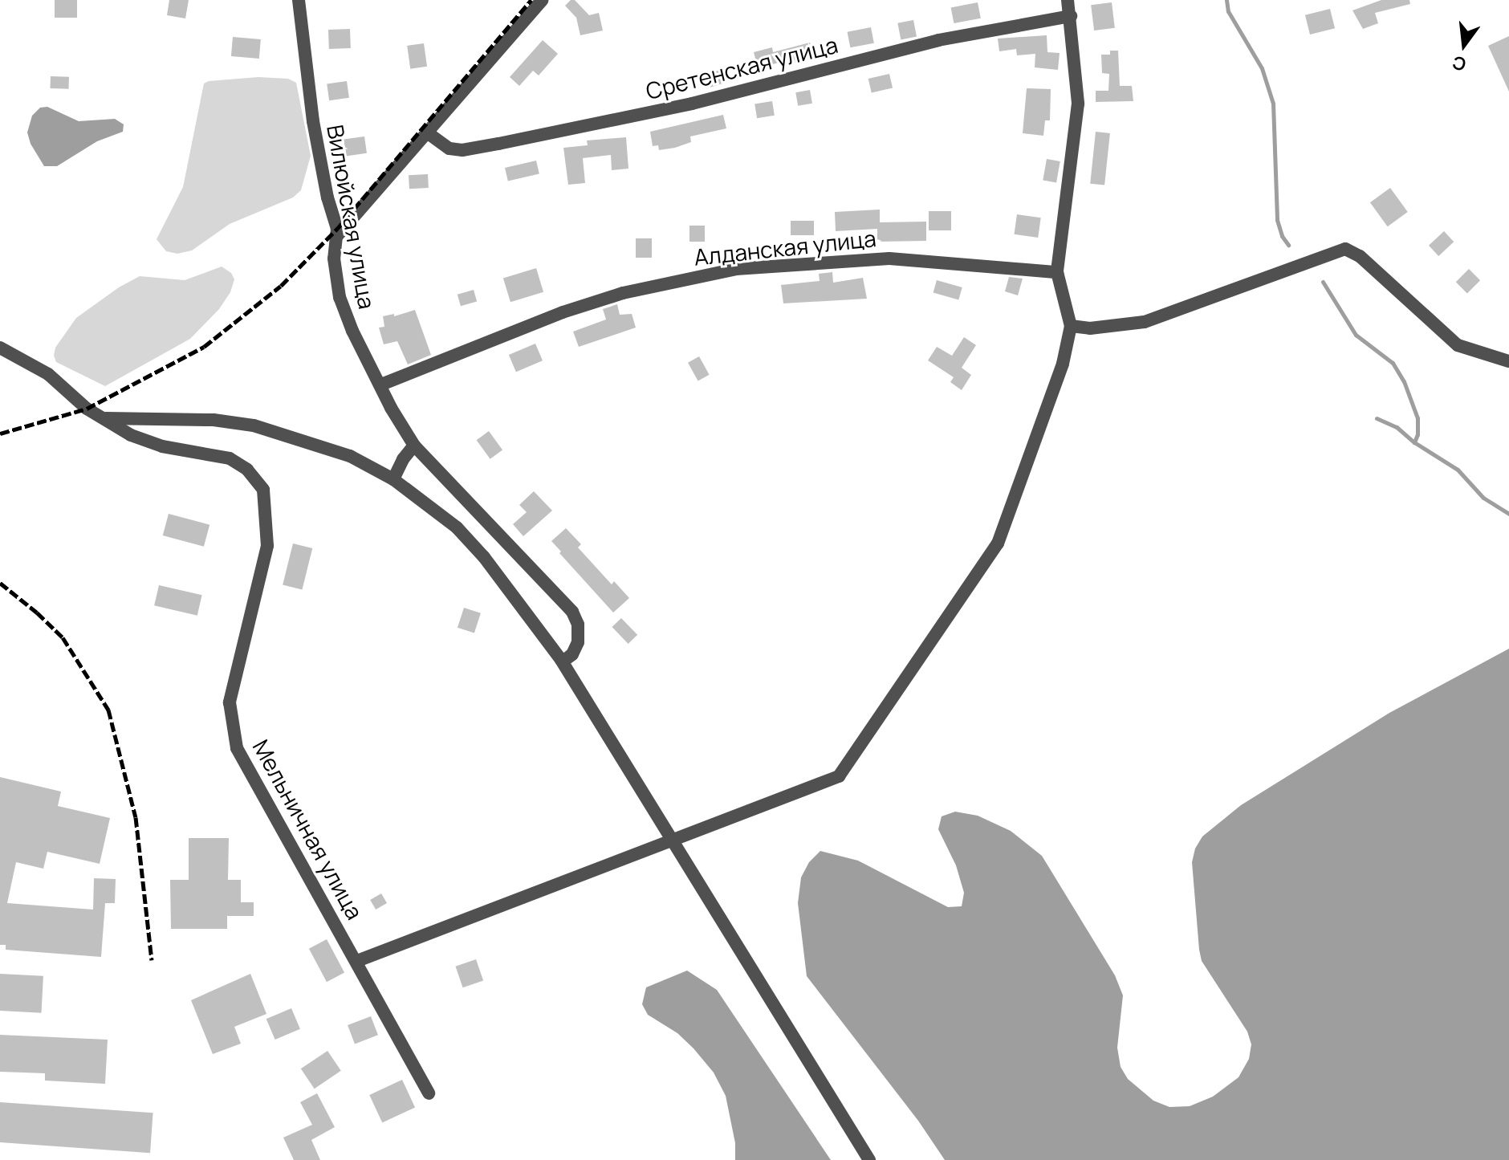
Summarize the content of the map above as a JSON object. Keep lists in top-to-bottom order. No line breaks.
{"streets":{"street":["Сретенская улица","Вилюйская улица","Алданская улица","Мельничная улица"]},"crossings":[["Вилюйская улица","Алданская улица"]],"north":"bottom"}
